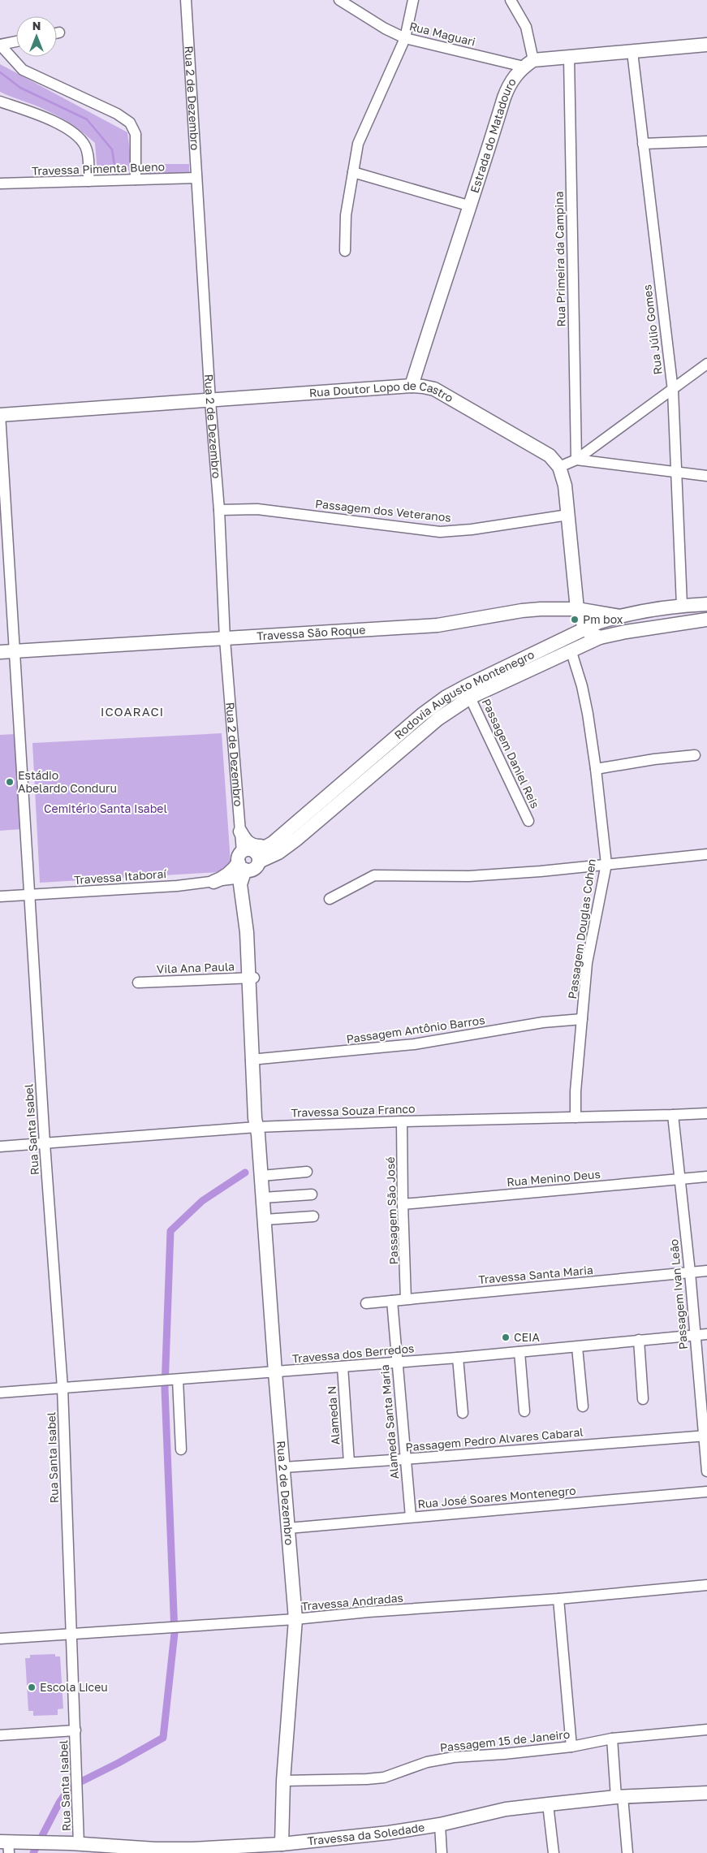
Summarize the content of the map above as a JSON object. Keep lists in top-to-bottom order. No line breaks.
{"streets":{"main road":["Rua 2 de Dezembro","Estrada do Matadouro","Rua Doutor Lopo de Castro","Travessa São Roque","Rodovia Augusto Montenegro","Travessa da Soledade"],"street":["Rua Maguari","Travessa Pimenta Bueno","Rua Primeira da Campina","Rua Júlio Gomes","Passagem dos Veteranos","Passagem Daniel Reis","Travessa Itaboraí","Passagem Douglas Cohen","Vila Ana Paula","Passagem Antônio Barros","Travessa Souza Franco","Rua Santa Isabel","Rua Menino Deus","Passagem São José","Travessa Santa Maria","Passagem Ivan Leão","Travessa dos Berredos","Alameda N","Alameda Santa Maria","Passagem Pedro Alvares Cabaral","Rua José Soares Montenegro","Travessa Andradas","Passagem 15 de Janeiro"]},"crossings":[["Rua Maguari","Estrada do Matadouro"],["Rua 2 de Dezembro","Travessa Pimenta Bueno"],["Rua 2 de Dezembro","Rua Doutor Lopo de Castro"],["Rua 2 de Dezembro","Passagem dos Veteranos"],["Rua 2 de Dezembro","Travessa São Roque"],["Rua 2 de Dezembro","Vila Ana Paula"],["Rua 2 de Dezembro","Passagem Antônio Barros"],["Rua 2 de Dezembro","Travessa Souza Franco"],["Rua 2 de Dezembro","Travessa dos Berredos"],["Rua 2 de Dezembro","Passagem Pedro Alvares Cabaral"],["Rua 2 de Dezembro","Rua José Soares Montenegro"],["Rua 2 de Dezembro","Travessa Andradas"],["Rua 2 de Dezembro","Passagem 15 de Janeiro"],["Rua 2 de Dezembro","Travessa da Soledade"],["Estrada do Matadouro","Rua Doutor Lopo de Castro"],["Rua Júlio Gomes","Rodovia Augusto Montenegro"],["Rua Doutor Lopo de Castro","Passagem dos Veteranos"],["Rua Doutor Lopo de Castro","Travessa São Roque"],["Rua Doutor Lopo de Castro","Rodovia Augusto Montenegro"],["Rua Doutor Lopo de Castro","Rua Santa Isabel"],["Travessa São Roque","Rodovia Augusto Montenegro"],["Travessa São Roque","Rua Santa Isabel"],["Rodovia Augusto Montenegro","Passagem Daniel Reis"],["Rodovia Augusto Montenegro","Passagem Douglas Cohen"],["Travessa Itaboraí","Rua Santa Isabel"],["Passagem Douglas Cohen","Passagem Antônio Barros"],["Passagem Douglas Cohen","Travessa Souza Franco"],["Travessa Souza Franco","Rua Santa Isabel"],["Travessa Souza Franco","Passagem São José"],["Travessa Souza Franco","Passagem Ivan Leão"],["Rua Santa Isabel","Travessa dos Berredos"],["Rua Santa Isabel","Travessa Andradas"],["Rua Santa Isabel","Travessa da Soledade"],["Rua Menino Deus","Passagem São José"],["Rua Menino Deus","Passagem Ivan Leão"],["Passagem São José","Travessa Santa Maria"],["Travessa Santa Maria","Passagem Ivan Leão"],["Travessa Santa Maria","Alameda Santa Maria"],["Passagem Ivan Leão","Travessa dos Berredos"],["Passagem Ivan Leão","Passagem Pedro Alvares Cabaral"],["Travessa dos Berredos","Alameda N"],["Travessa dos Berredos","Alameda Santa Maria"],["Alameda N","Passagem Pedro Alvares Cabaral"],["Alameda Santa Maria","Passagem Pedro Alvares Cabaral"],["Alameda Santa Maria","Rua José Soares Montenegro"]],"districts":["ICOARACI"],"parks":["Cemitério Santa Isabel"],"places":["Pm box","Estádio Abelardo Conduru","CEIA","Escola Liceu"],"north":"top"}
